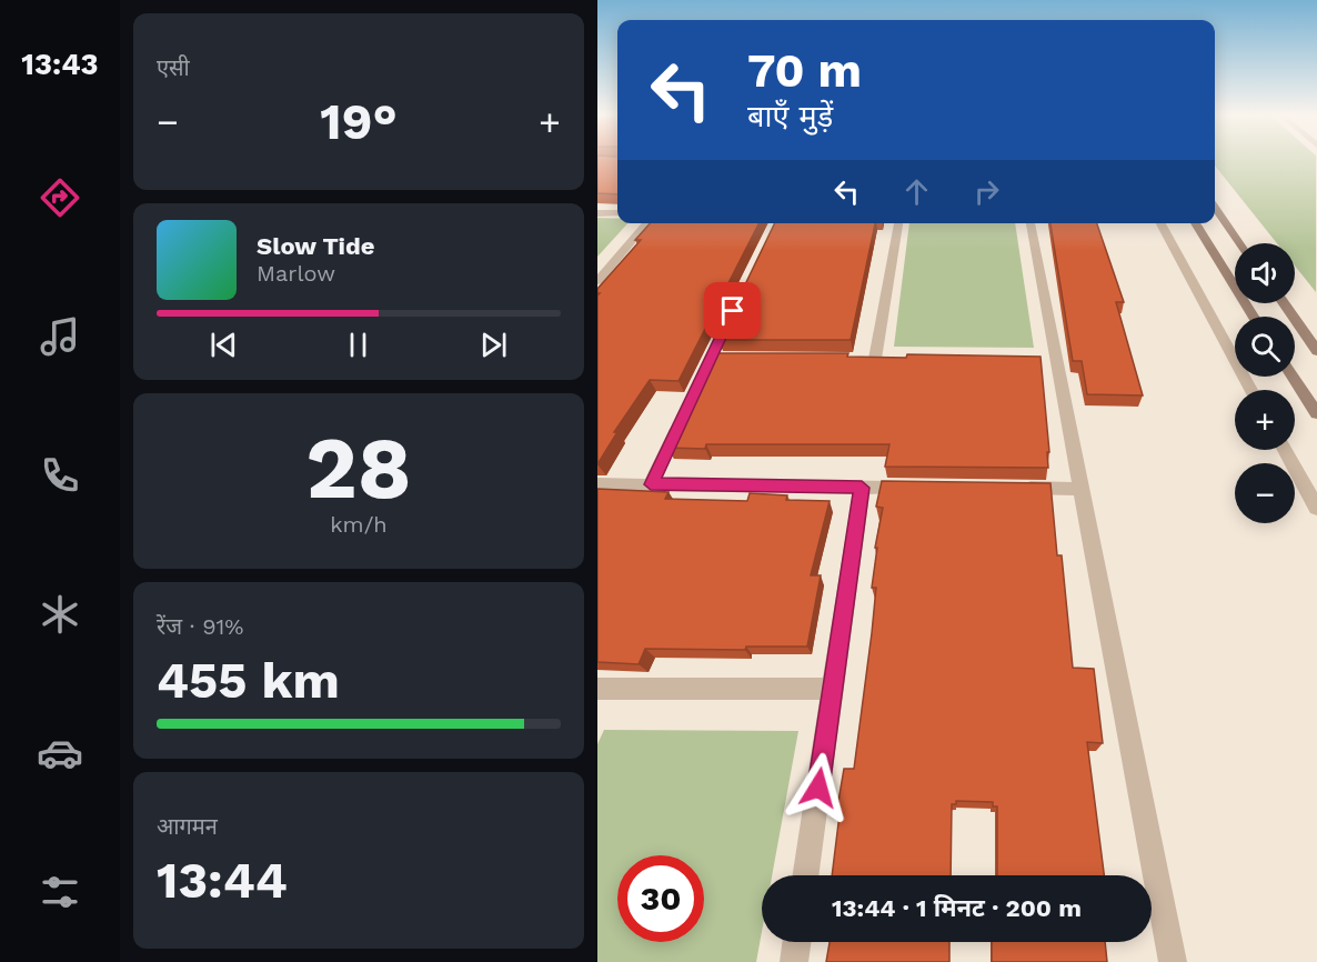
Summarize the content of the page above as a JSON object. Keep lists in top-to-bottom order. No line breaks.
{"page":{"tabs":"13:43","tile":["एसी",["28","km/h"],["रेंज · 91%","455 km"],["आगमन","13:44"]],"turn":["70 m","बाएँ मुड़ें"],"heat":["−","19°","+"],"song":["Slow Tide","Marlow"],"map_buttons":["+","−"],"limit":"30","trip":"13:44 · 1 मिनट · 200 m"}}
